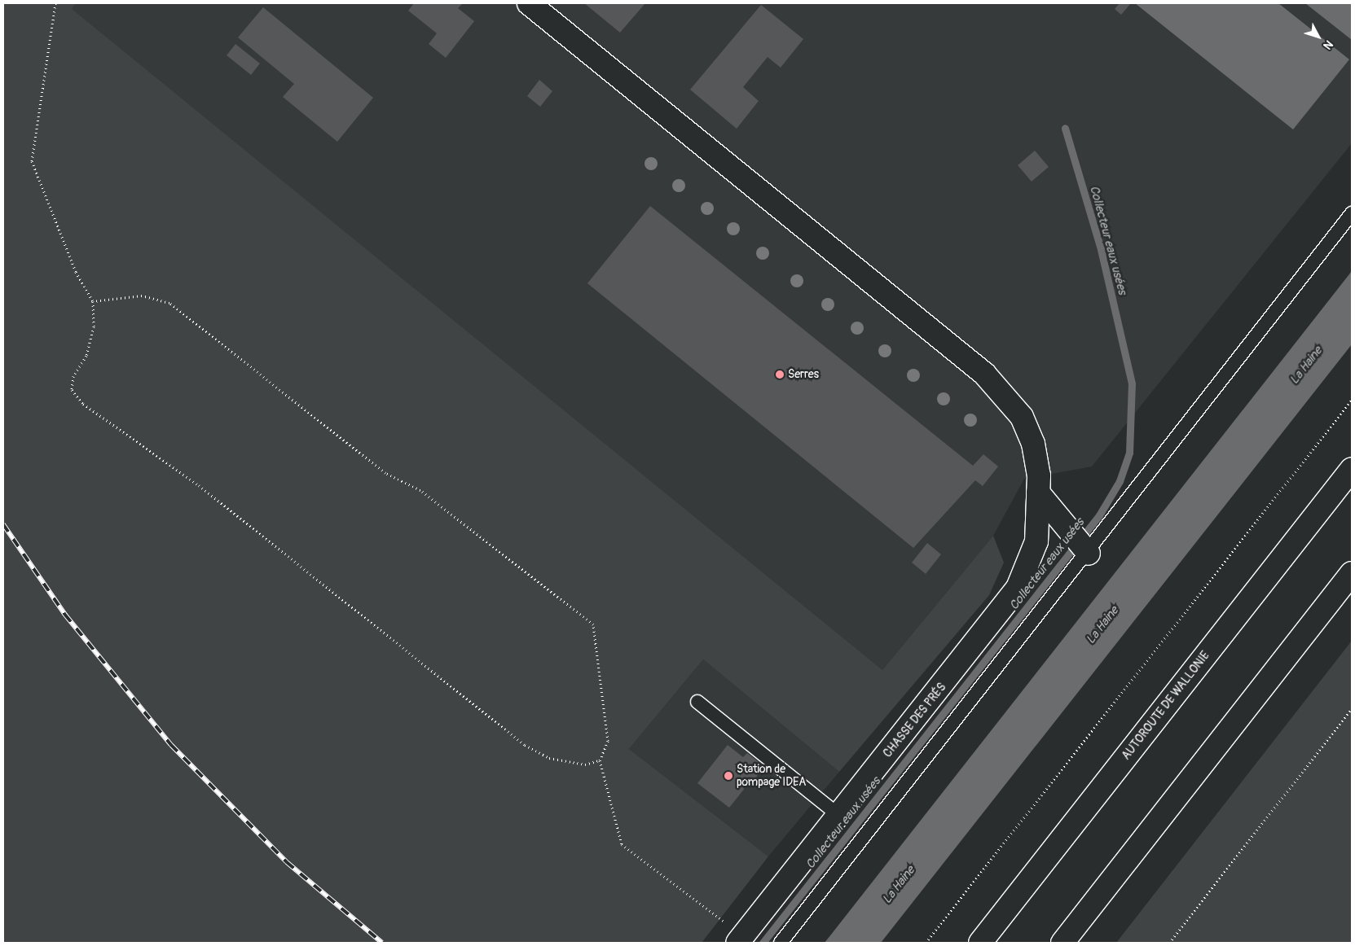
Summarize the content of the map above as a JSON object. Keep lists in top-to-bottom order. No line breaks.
{"streets":{"main road":["AUTOROUTE DE WALLONIE","CHASSE DES PRÉS"]},"water":["Collecteur eaux usées","La Haine"],"places":["Serres","Station de pompage IDEA"],"north":"bottom right"}
